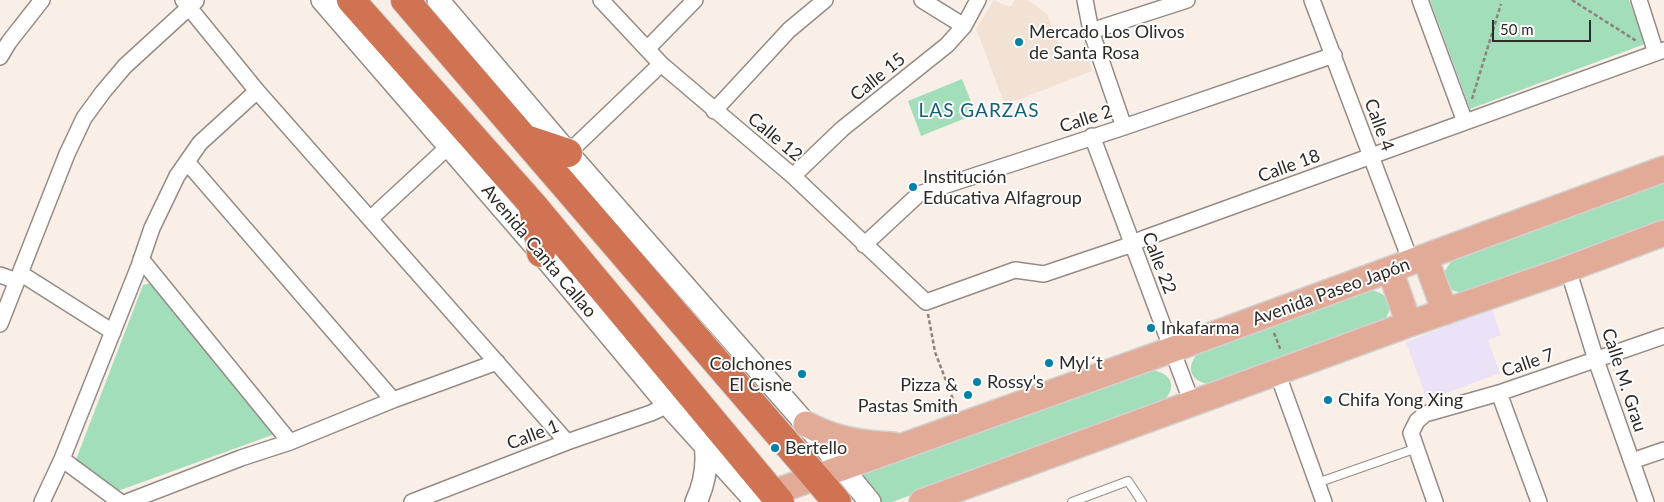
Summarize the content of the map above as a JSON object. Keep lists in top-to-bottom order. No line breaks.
{"streets":{"highway":["Avenida Canta Callao"],"main road":["Avenida Paseo Japón"],"street":["Calle 15","Calle 2","Calle 4","Calle 12","Calle 18","Calle 22","Calle 7","Calle M. Grau","Calle 1"]},"crossings":[["Calle 15","Calle 12"],["Calle 2","Calle 4"],["Calle 2","Calle 12"],["Calle 2","Calle 22"],["Calle 4","Calle 18"],["Calle 4","Avenida Paseo Japón"],["Calle 12","Calle 18"],["Calle 18","Calle 22"],["Avenida Canta Callao","Avenida Paseo Japón"],["Avenida Canta Callao","Calle 1"],["Calle 22","Avenida Paseo Japón"],["Calle 7","Calle M. Grau"]],"districts":["LAS GARZAS"],"places":["Mercado Los Olivos de Santa Rosa","Institución Educativa Alfagroup","Inkafarma","Myl´t","Colchones El Cisne","Rossy's","Pizza & Pastas Smith","Chifa Yong Xing","Bertello"],"scale_bar":"50 m"}
